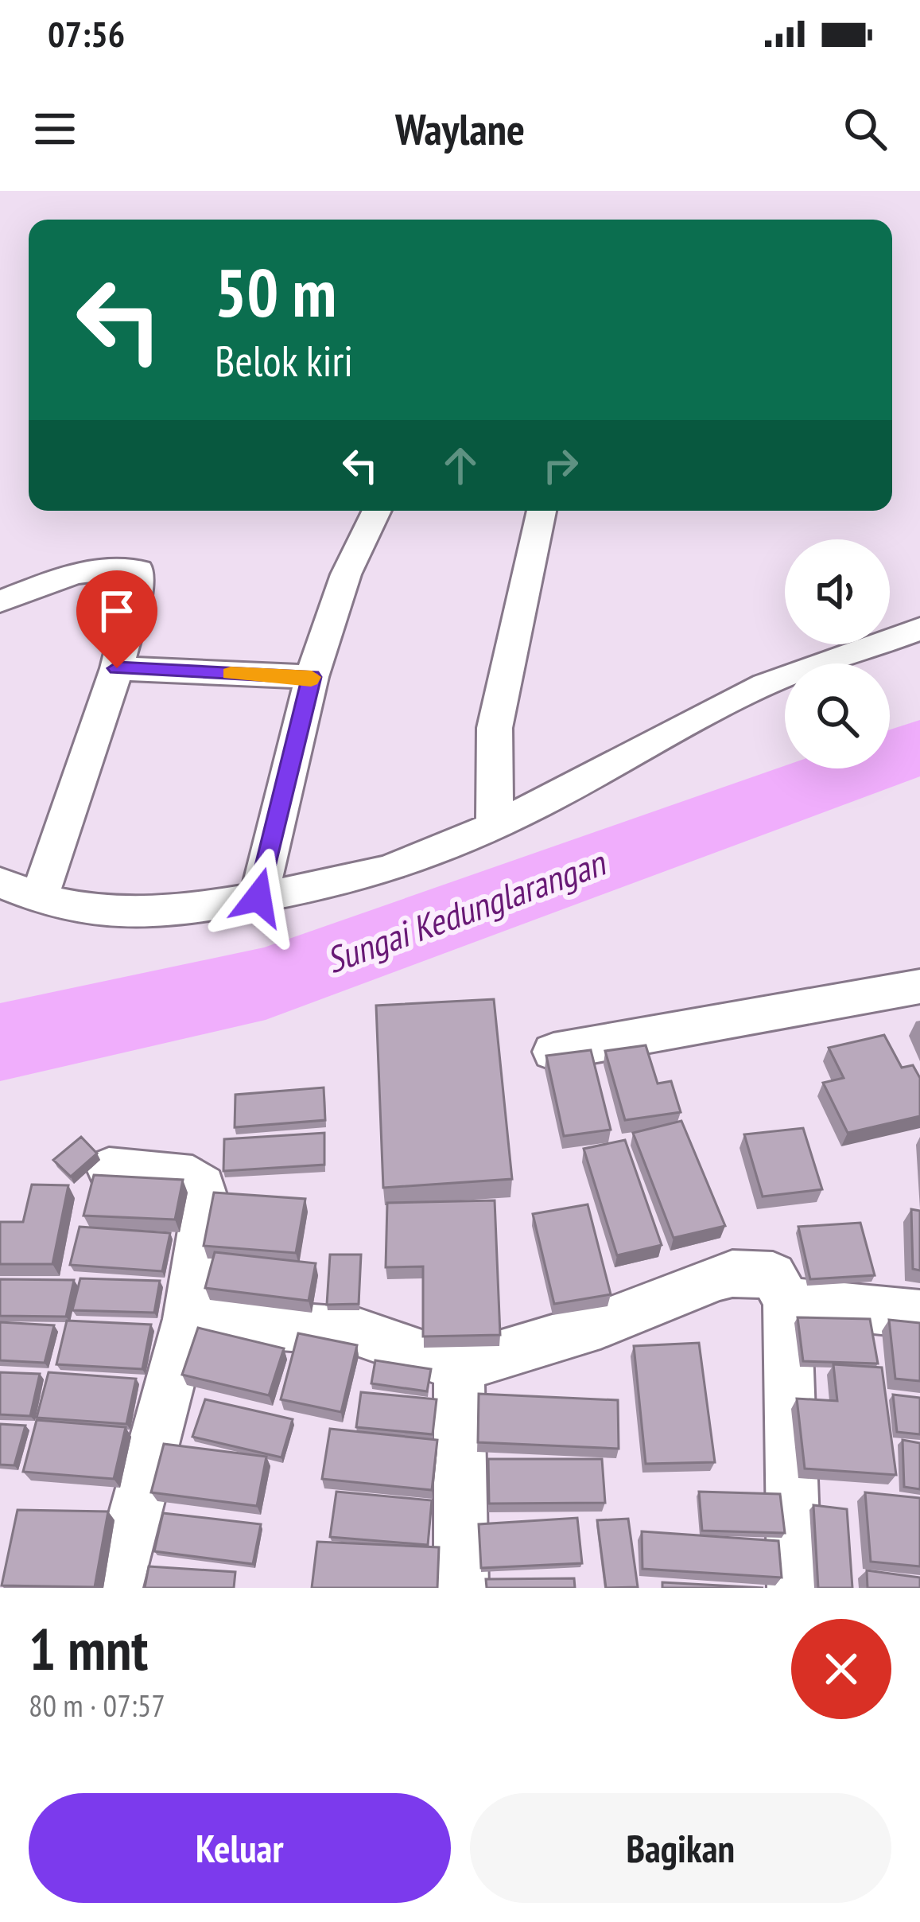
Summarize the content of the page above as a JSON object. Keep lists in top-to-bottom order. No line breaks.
{"water":["Sungai Kedunglarangan"],"page":{"status":"07:56","header":"Waylane","turn":["50 m","Belok kiri"],"heading":["1 mnt","80 m · 07:57"],"buttons":["Keluar","Bagikan"]}}
